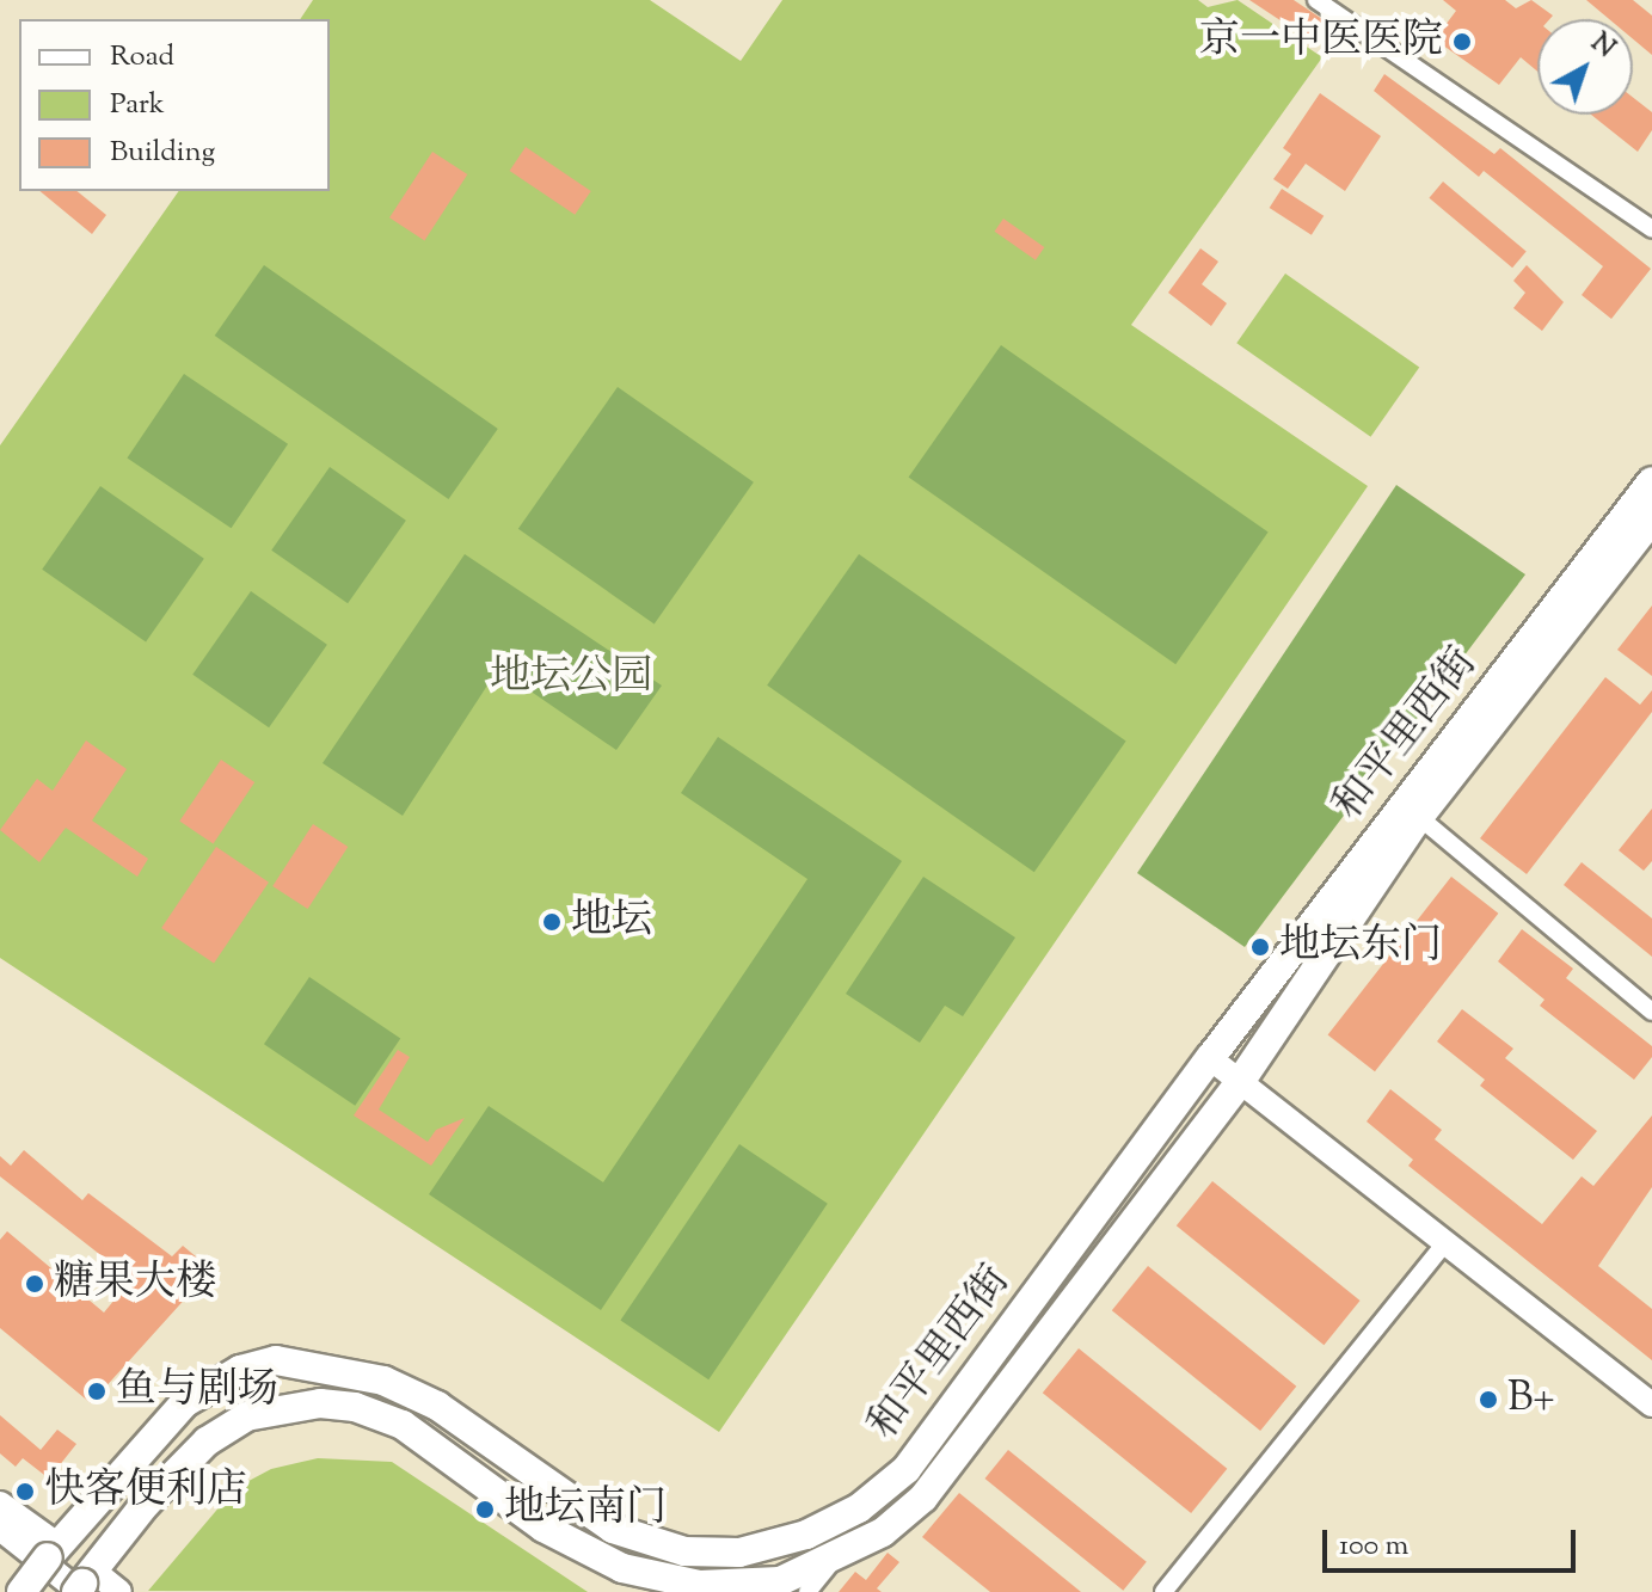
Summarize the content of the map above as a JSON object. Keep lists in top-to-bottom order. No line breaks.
{"streets":{"main road":["和平里西街"]},"parks":["地坛公园"],"places":["京一中医医院","地坛","地坛东门","糖果大楼","鱼与剧场","B+","快客便利店","地坛南门"],"legend":["Road","Park","Building"],"scale_bar":"100 m","north":"top right"}
